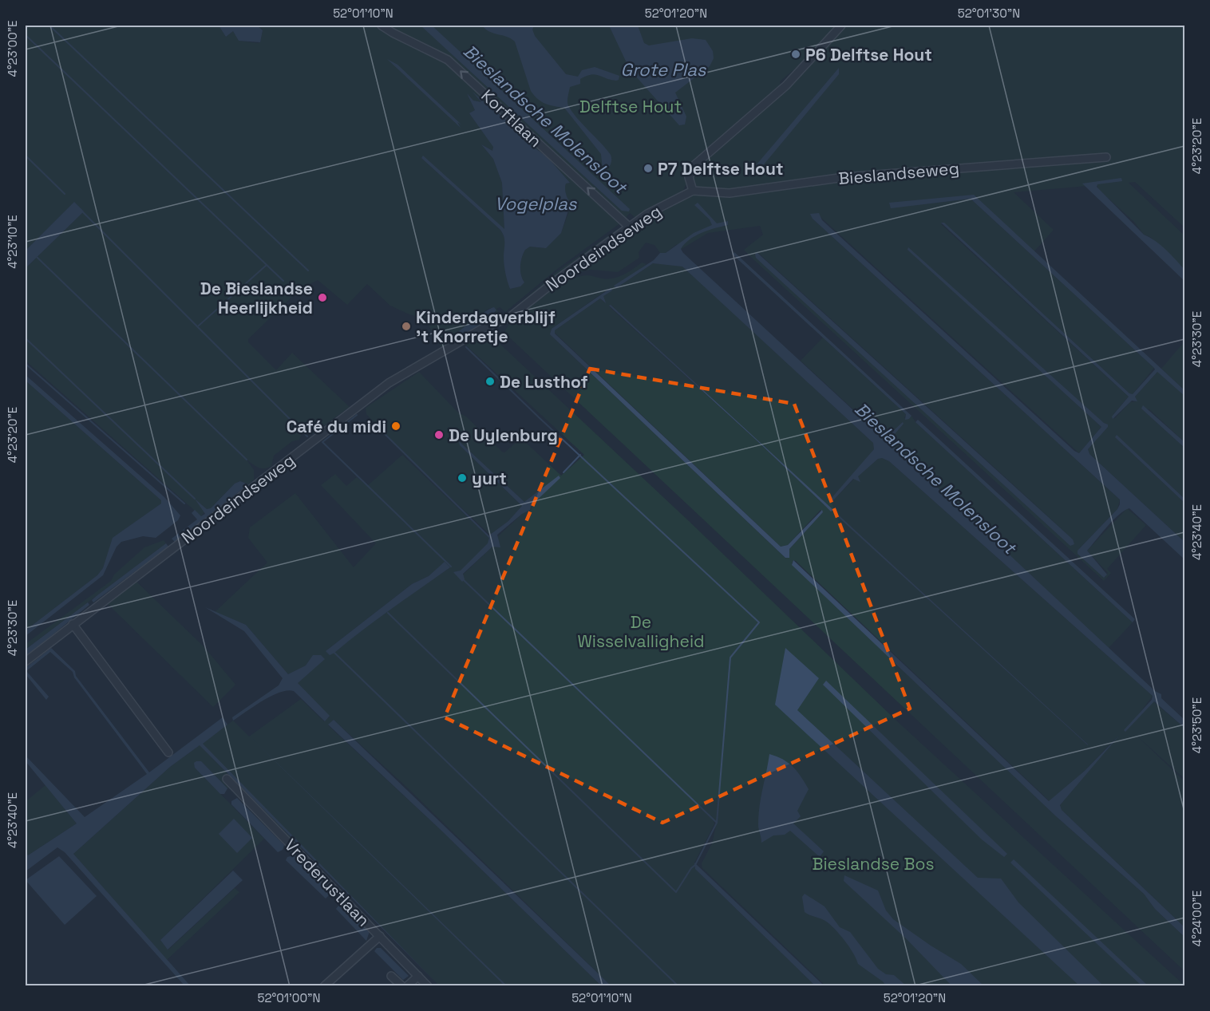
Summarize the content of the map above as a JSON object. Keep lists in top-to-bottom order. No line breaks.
{"streets":{"street":["Korftlaan","Bieslandseweg","Noordeindseweg","Vrederustlaan"]},"crossings":[["Korftlaan","Noordeindseweg"],["Bieslandseweg","Noordeindseweg"]],"one_way":["Korftlaan"],"water":["Grote Plas","Bieslandsche Molensloot","Vogelplas"],"parks":["Delftse Hout","De Wisselvalligheid","Bieslandse Bos"],"places":["P6 Delftse Hout","P7 Delftse Hout","De Bieslandse Heerlijkheid","Kinderdagverblijf 't Knorretje","De Lusthof","Café du midi","De Uylenburg","yurt"],"coordinates":["52°01'10\"N","52°01'20\"N","52°01'30\"N","4°23'00\"E","4°23'20\"E","4°23'10\"E","4°23'30\"E","4°23'40\"E","4°23'50\"E","4°24'00\"E","52°01'00\"N"]}
